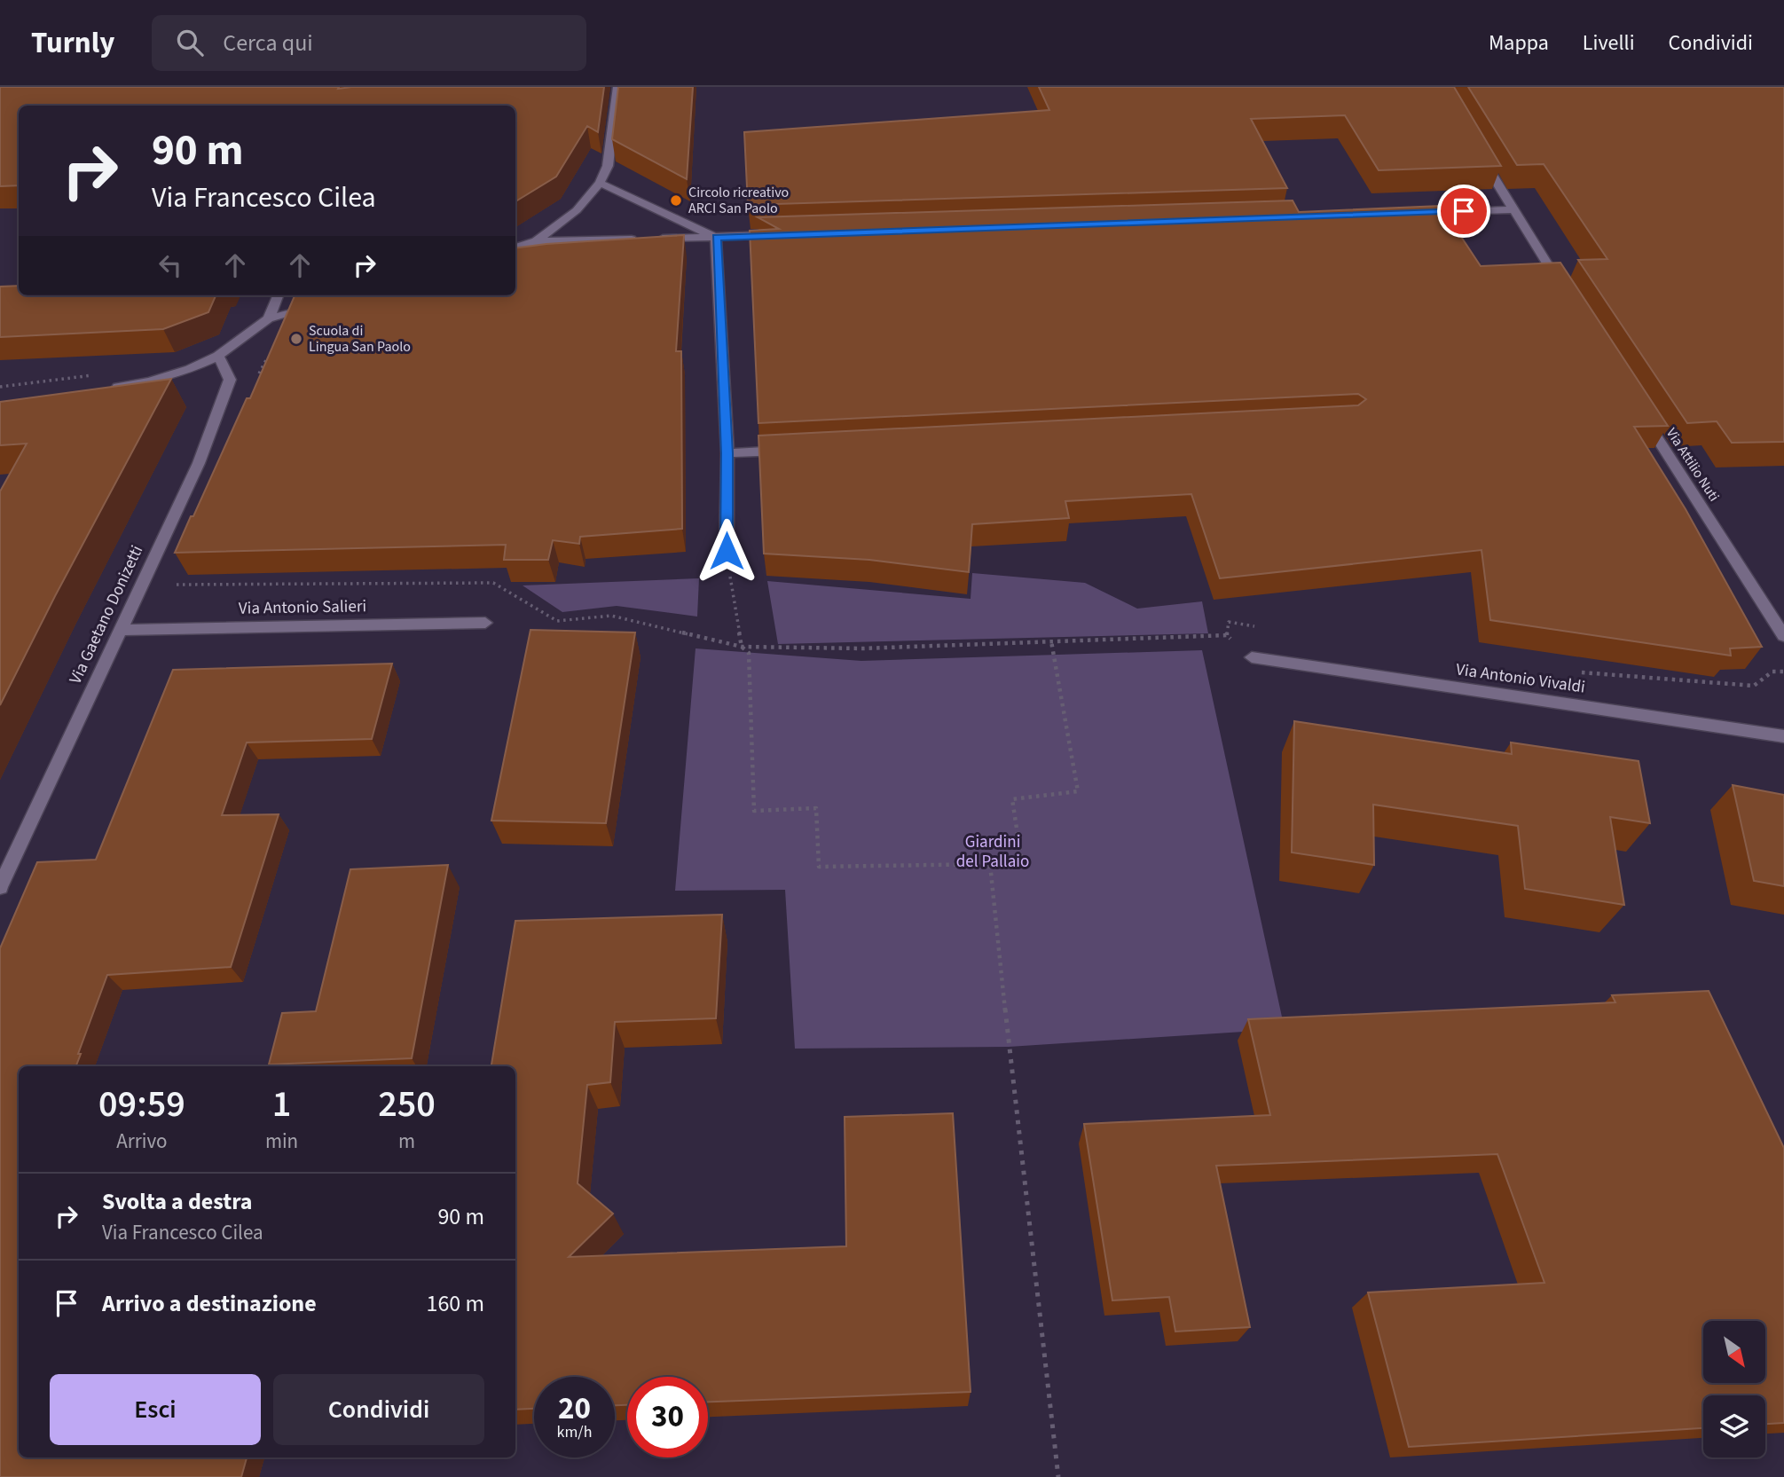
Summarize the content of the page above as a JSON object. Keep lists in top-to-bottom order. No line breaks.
{"streets":{"street":["Via Attilio Nuti","Via Antonio Salieri","Via Gaetano Donizetti","Via Antonio Vivaldi"]},"crossings":[["Via Antonio Salieri","Via Gaetano Donizetti"]],"parks":["Giardini del Pallaio"],"places":["Circolo ricreativo ARCI San Paolo","Scuola di Lingua San Paolo"],"north":"bottom right","page":{"header":"Turnly","search":"Cerca qui","nav":["Mappa","Livelli","Condividi"],"turn":["90 m","Via Francesco Cilea"],"eta":["09:59","Arrivo","1","min","250","m"],"list":[{"name":"Svolta a destra","note":"Via Francesco Cilea","value":"90 m"},{"name":"Arrivo a destinazione","value":"160 m"}],"buttons":["Esci","Condividi"],"speed":"20 km/h","limit":"30"}}
